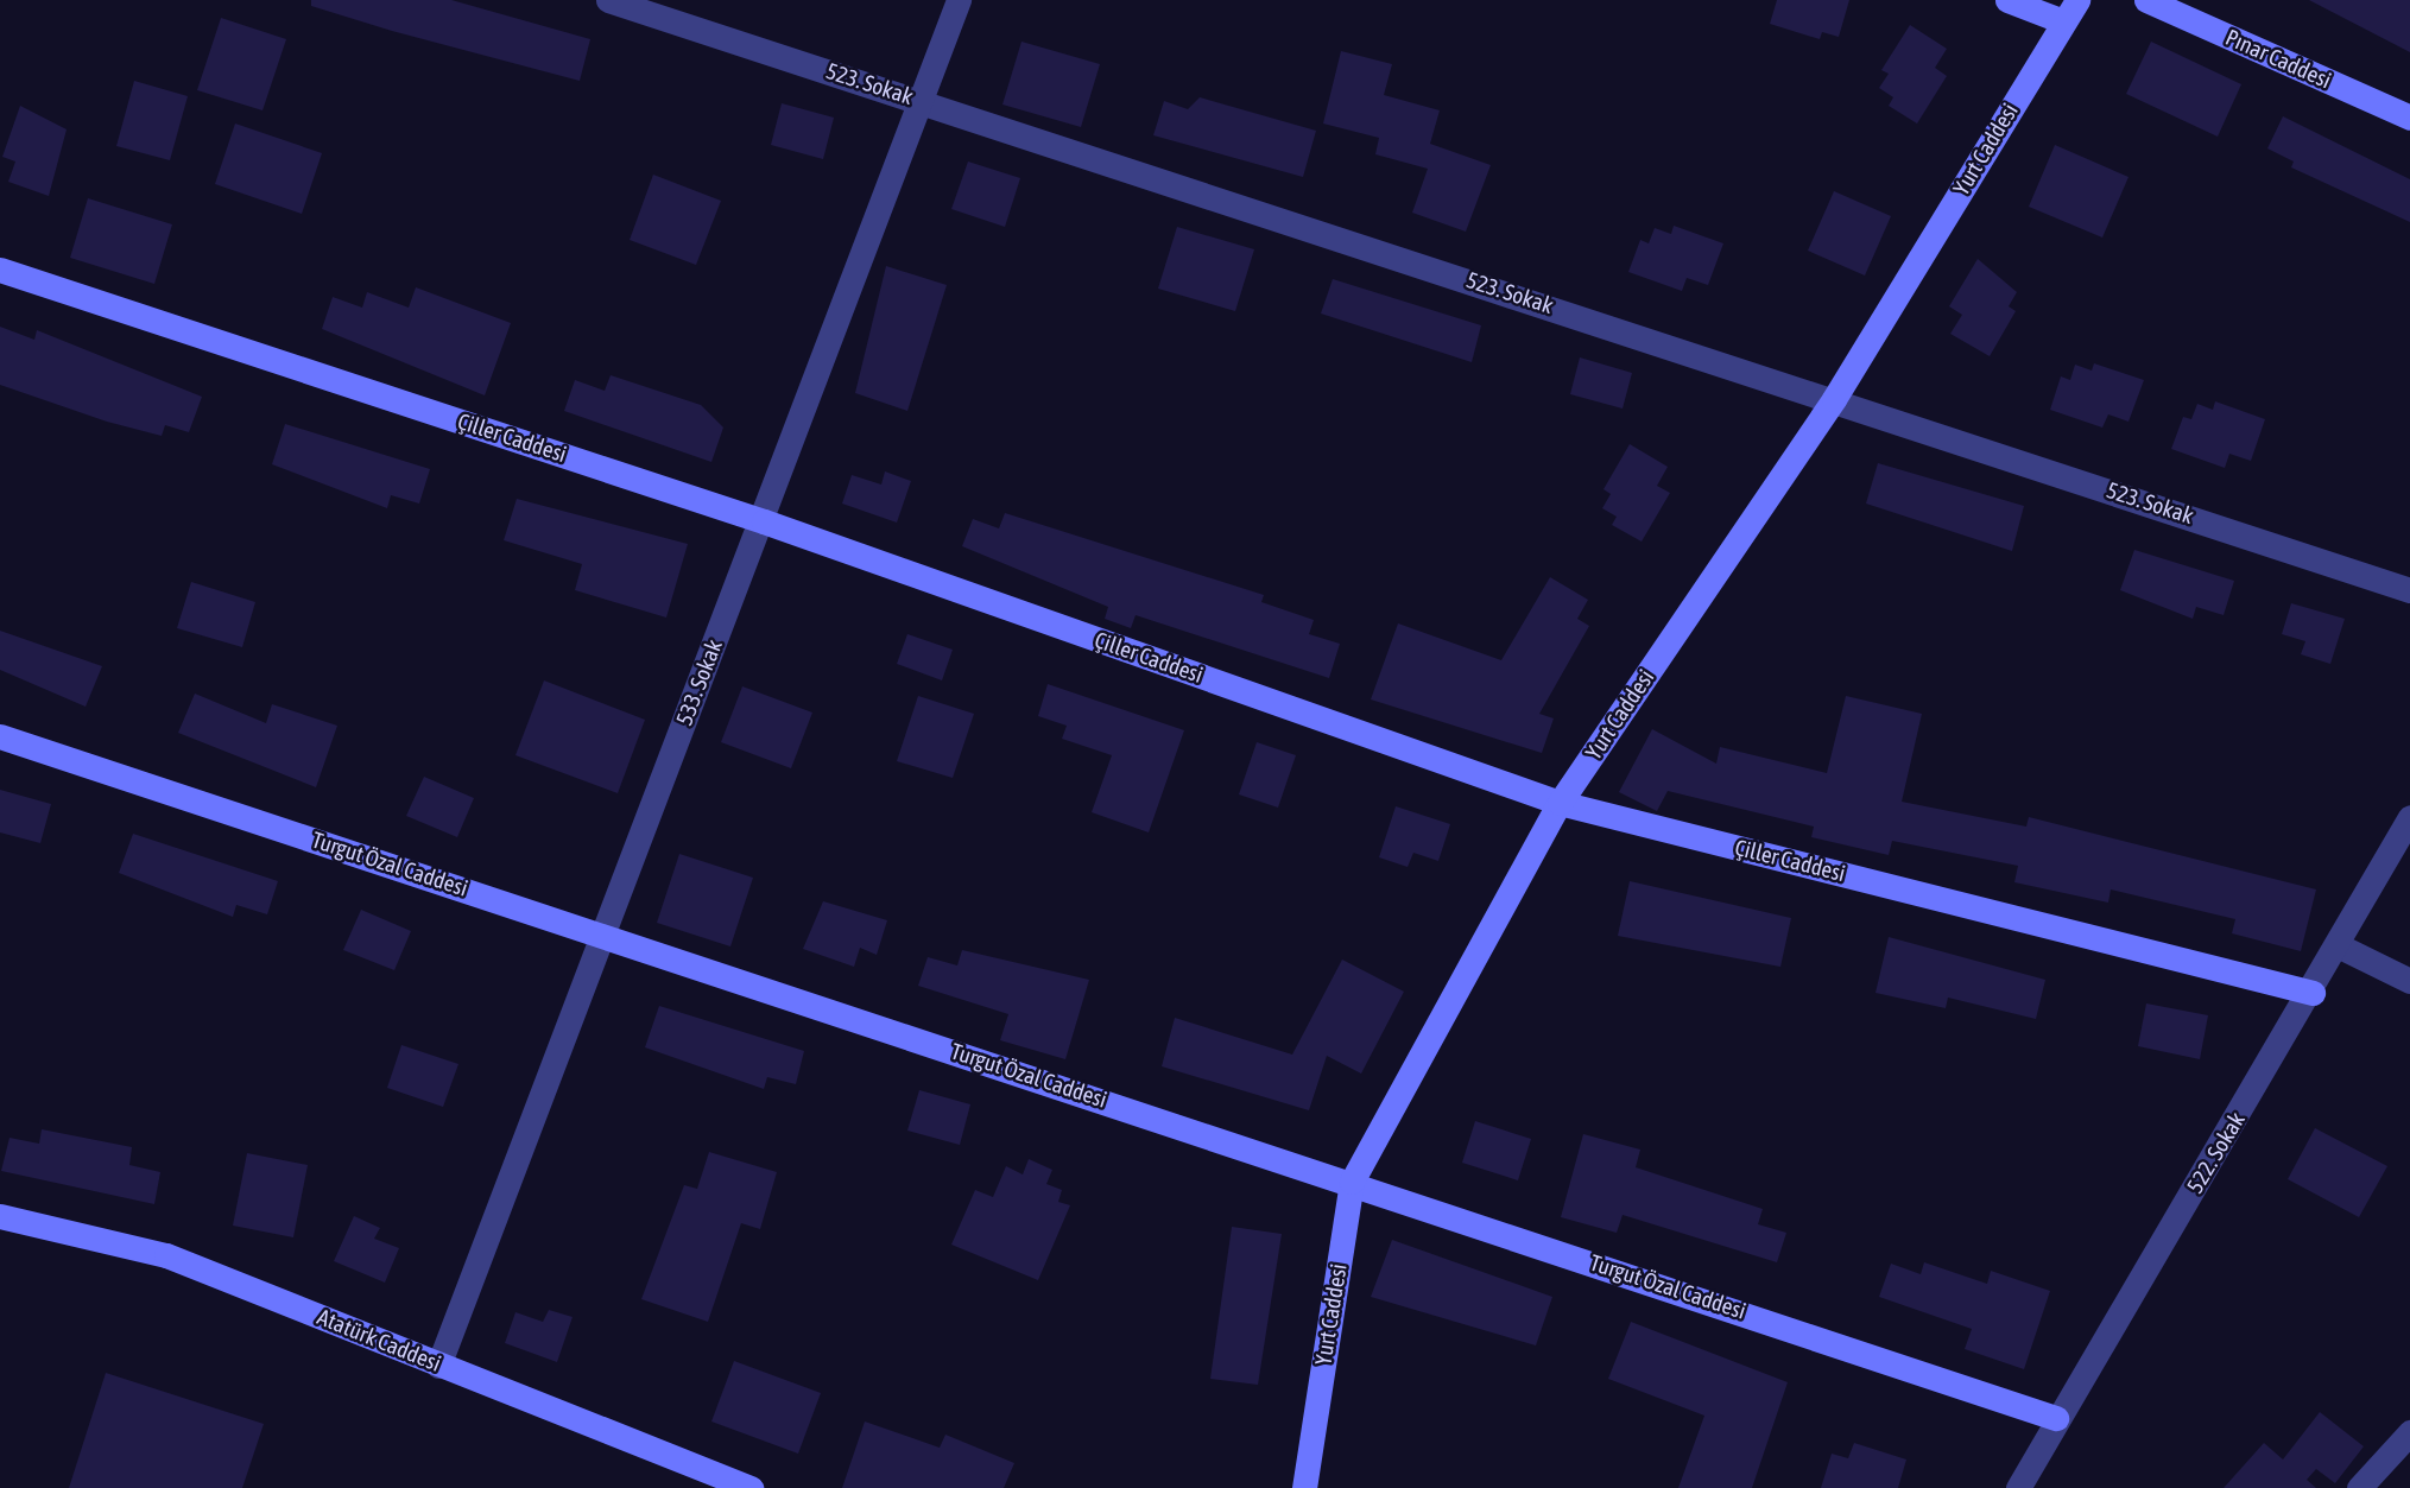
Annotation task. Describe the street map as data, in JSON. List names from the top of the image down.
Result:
{
  "streets": {
    "street": [
      "Pınar Caddesi",
      "523. Sokak",
      "Yurt Caddesi",
      "Çiller Caddesi",
      "533. Sokak",
      "Turgut Özal Caddesi",
      "522. Sokak",
      "Atatürk Caddesi"
    ]
  },
  "crossings": [
    ["523. Sokak", "Yurt Caddesi"],
    ["523. Sokak", "533. Sokak"],
    ["Yurt Caddesi", "Çiller Caddesi"],
    ["Yurt Caddesi", "Turgut Özal Caddesi"],
    ["Çiller Caddesi", "533. Sokak"],
    ["Çiller Caddesi", "522. Sokak"],
    ["533. Sokak", "Turgut Özal Caddesi"],
    ["533. Sokak", "Atatürk Caddesi"],
    ["Turgut Özal Caddesi", "522. Sokak"]
  ]
}
